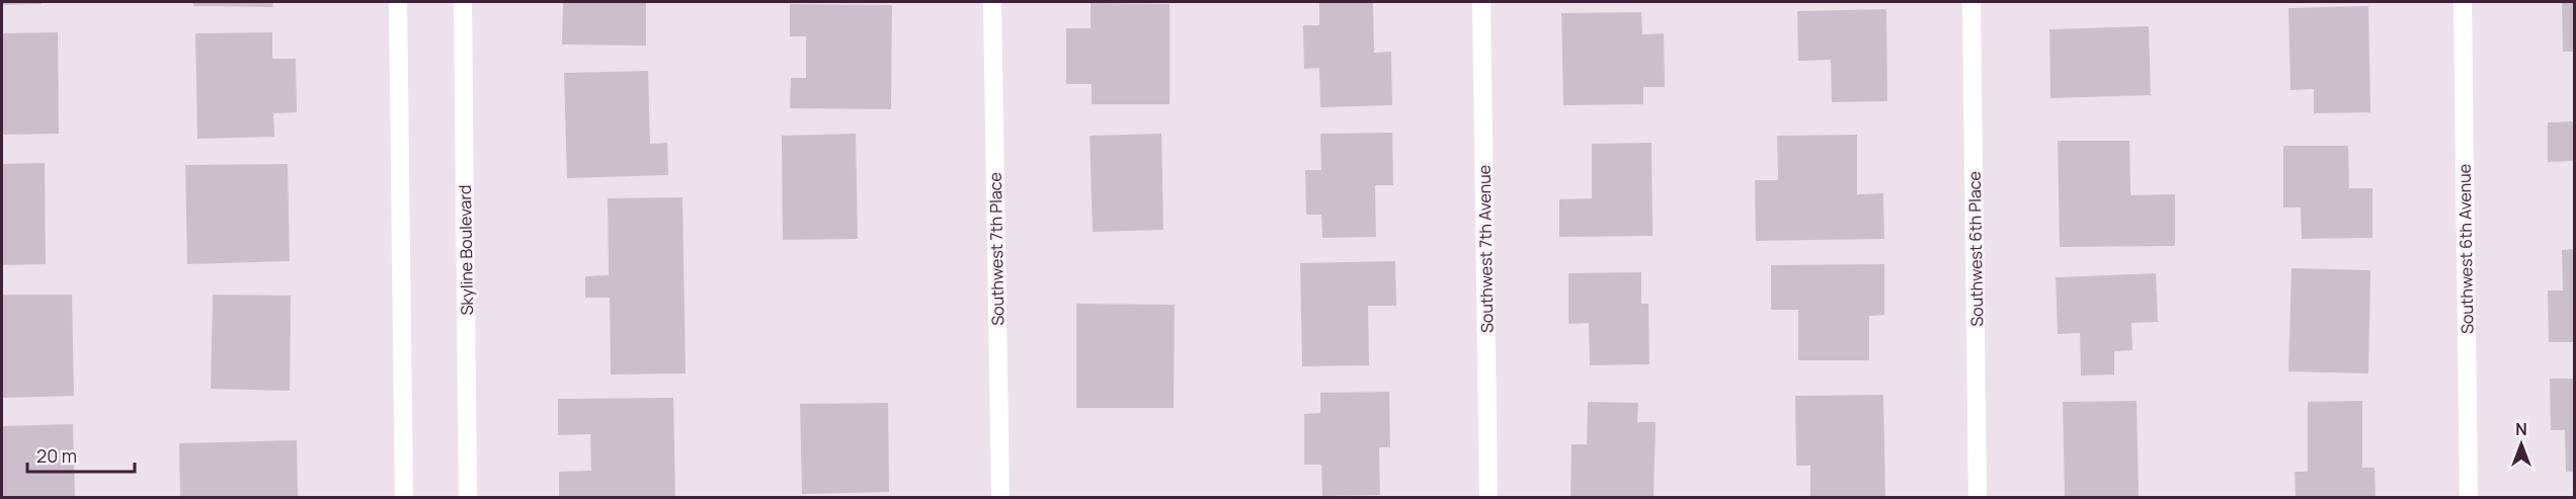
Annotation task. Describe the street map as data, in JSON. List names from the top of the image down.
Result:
{
  "streets": {
    "street": [
      "Southwest 7th Place",
      "Southwest 7th Avenue",
      "Southwest 6th Place",
      "Southwest 6th Avenue",
      "Skyline Boulevard"
    ]
  },
  "scale_bar": "20 m",
  "north": "top"
}
